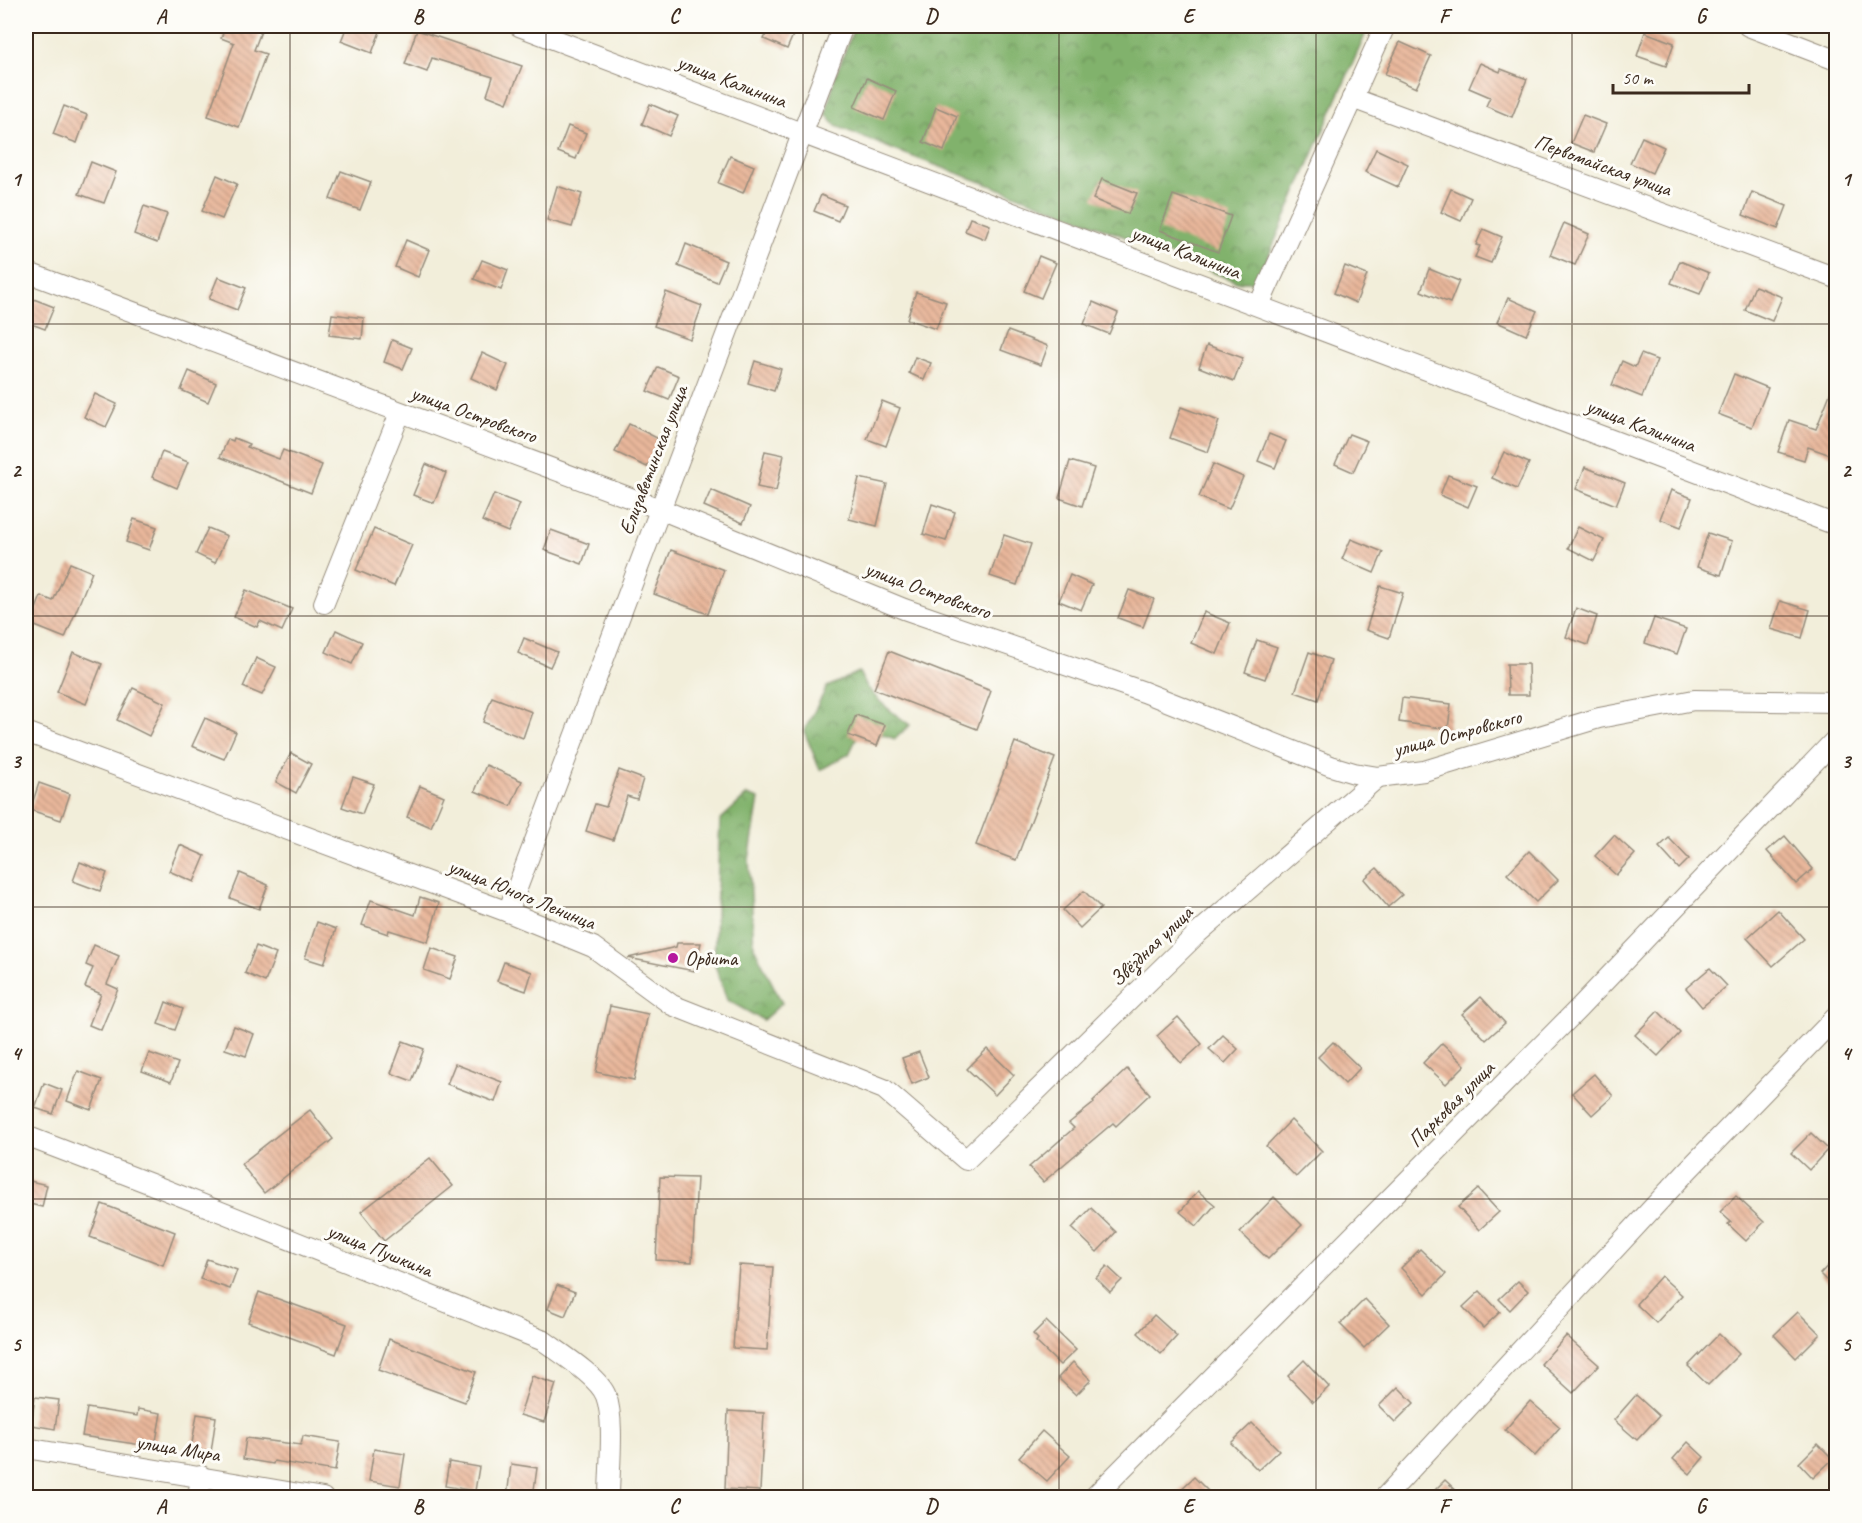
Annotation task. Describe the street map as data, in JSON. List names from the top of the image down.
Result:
{
  "streets": {
    "street": [
      "улица Калинина",
      "Первомайская улица",
      "улица Островского",
      "Елизаветинская улица",
      "улица Юного Ленинца",
      "Звёздная улица",
      "Парковая улица",
      "улица Пушкина",
      "улица Мира"
    ]
  },
  "crossings": [
    ["улица Калинина", "Елизаветинская улица"],
    ["улица Островского", "Елизаветинская улица"],
    ["улица Островского", "Звёздная улица"],
    ["Елизаветинская улица", "улица Юного Ленинца"],
    ["улица Юного Ленинца", "Звёздная улица"]
  ],
  "places": ["Орбита"],
  "scale_bar": "50 m",
  "grid": {
    "columns": [
      "A",
      "B",
      "C",
      "D",
      "E",
      "F",
      "G"
    ],
    "rows": [
      "1",
      "2",
      "3",
      "4",
      "5"
    ]
  }
}
